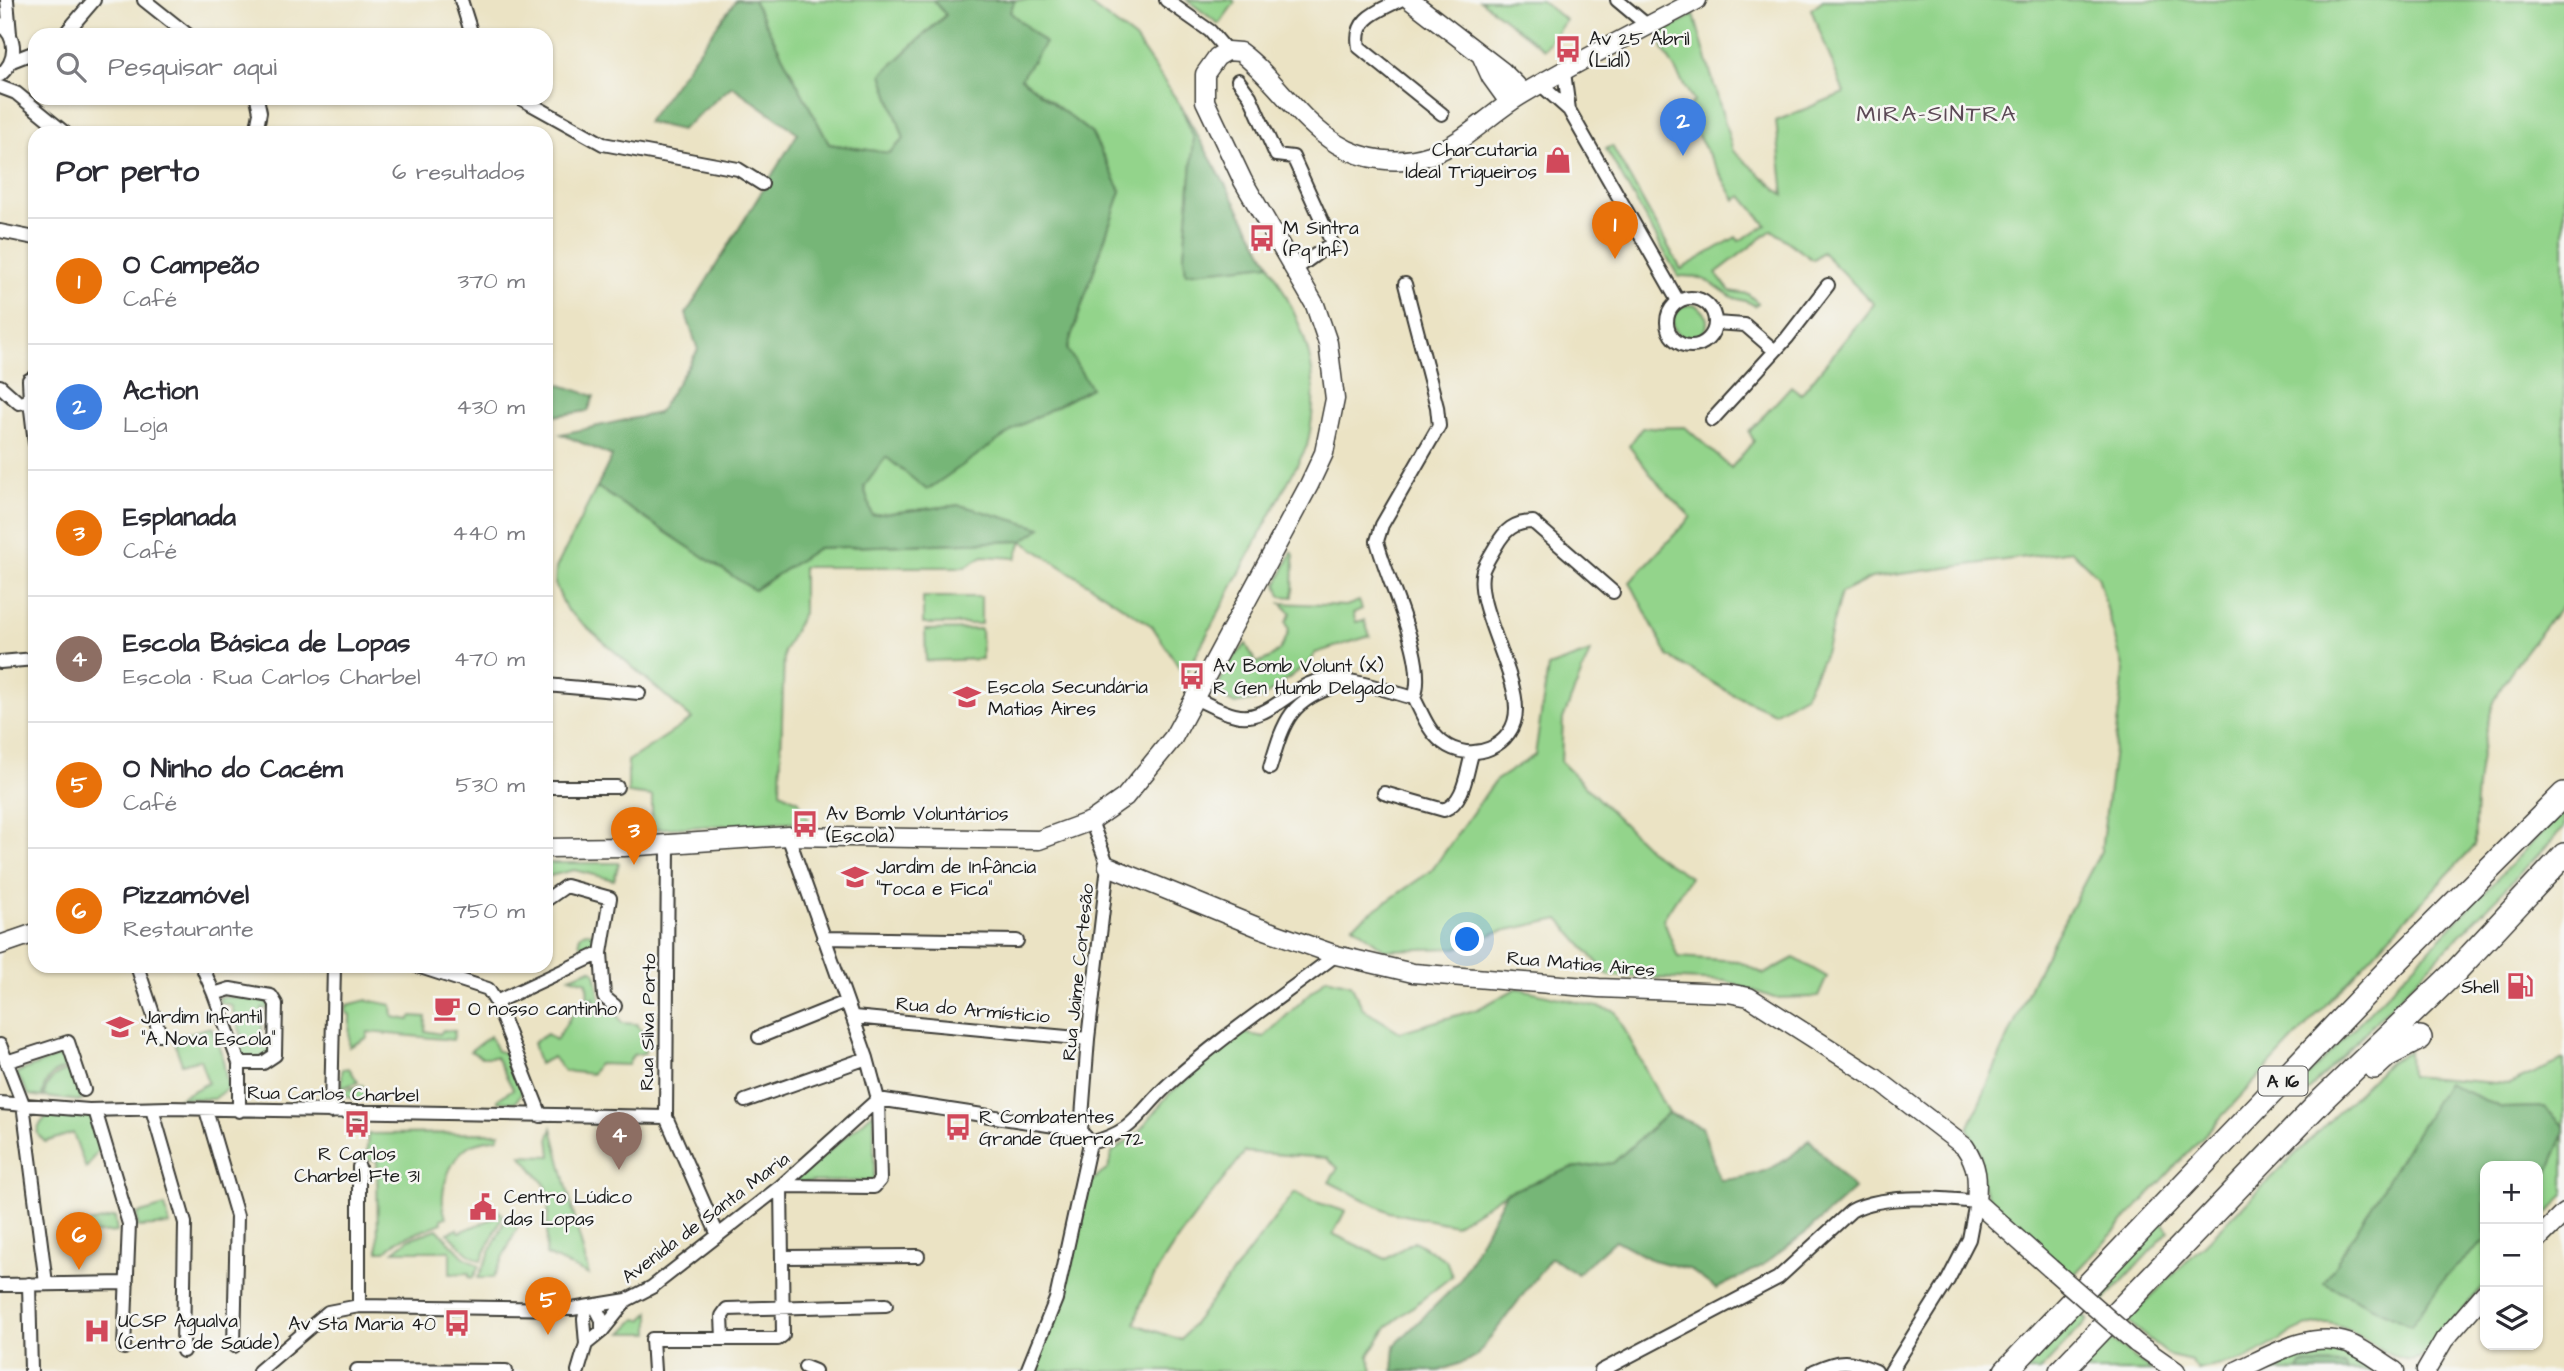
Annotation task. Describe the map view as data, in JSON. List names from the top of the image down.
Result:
{
  "streets": {
    "highway": ["A 16"],
    "street": [
      "Rua Matias Aires",
      "Rua Jaime Cortesão",
      "Rua do Armísticio",
      "Rua Silva Porto",
      "Rua Carlos Charbel",
      "Avenida de Santa Maria"
    ]
  },
  "crossings": [
    ["Rua Matias Aires", "Rua Jaime Cortesão"],
    ["Rua Jaime Cortesão", "Rua do Armísticio"],
    ["Rua Silva Porto", "Rua Carlos Charbel"],
    ["Rua Silva Porto", "Avenida de Santa Maria"]
  ],
  "districts": ["MIRA-SINTRA"],
  "places": {
    "bus stop": [
      "Av 25 Abril (Lidl)",
      "M Sintra (Pq Inf)",
      "Av Bomb Volunt (X) R Gen Humb Delgado",
      "Av Bomb Voluntários (Escola)",
      "R Carlos Charbel Fte 31",
      "R Combatentes Grande Guerra 72",
      "Av Sta Maria 40"
    ],
    "shop": ["Charcutaria Ideal Trigueiros"],
    "school or university": ["Escola Secundária Matias Aires", "Jardim de Infância \"Toca e Fica\"", "Jardim Infantil \"A Nova Escola\""],
    "fuel station": ["Shell"],
    "cafe": ["O nosso cantinho"],
    "public building": ["Centro Lúdico das Lopas"],
    "hospital": ["UCSP Agualva (Centro de Saúde)"]
  },
  "page": {
    "search": "Pesquisar aqui",
    "pins": [
      "2",
      "1",
      "3",
      "4",
      "6",
      "5"
    ],
    "heading": ["Por perto", "6 resultados"],
    "list": [
      {
        "mark": "1",
        "name": "O Campeão",
        "note": "Café",
        "value": "370 m"
      },
      {
        "mark": "2",
        "name": "Action",
        "note": "Loja",
        "value": "430 m"
      },
      {
        "mark": "3",
        "name": "Esplanada",
        "note": "Café",
        "value": "440 m"
      },
      {
        "mark": "4",
        "name": "Escola Básica de Lopas",
        "note": "Escola · Rua Carlos Charbel",
        "value": "470 m"
      },
      {
        "mark": "5",
        "name": "O Ninho do Cacém",
        "note": "Café",
        "value": "530 m"
      },
      {
        "mark": "6",
        "name": "Pizzamóvel",
        "note": "Restaurante",
        "value": "750 m"
      }
    ],
    "map_buttons": ["+", "−"]
  }
}
